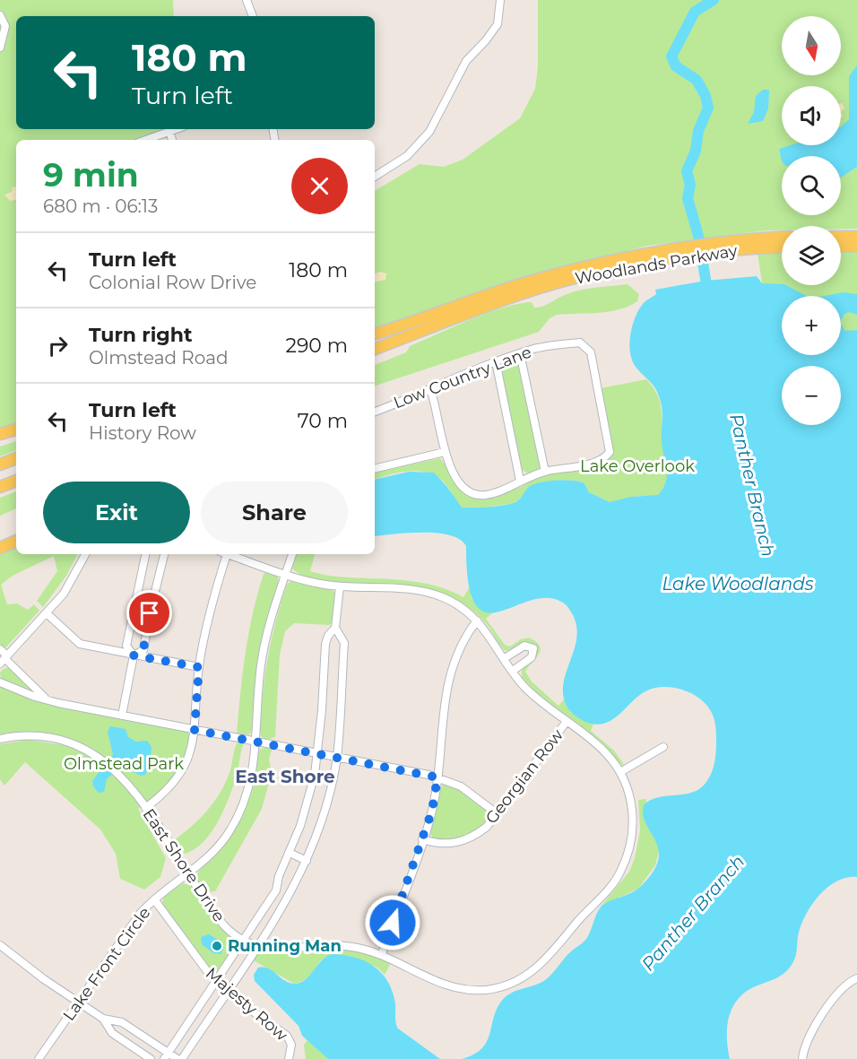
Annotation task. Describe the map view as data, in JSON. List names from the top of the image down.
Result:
{
  "streets": {
    "main road": ["Woodlands Parkway"],
    "street": [
      "Low Country Lane",
      "Georgian Row",
      "East Shore Drive",
      "Lake Front Circle",
      "Majesty Row"
    ]
  },
  "crossings": [
    ["Georgian Row", "East Shore Drive"],
    ["East Shore Drive", "Lake Front Circle"],
    ["Lake Front Circle", "Majesty Row"]
  ],
  "districts": ["East Shore"],
  "water": ["Panther Branch", "Lake Woodlands"],
  "parks": ["Lake Overlook", "Olmstead Park"],
  "places": ["Running Man"],
  "north": "bottom",
  "page": {
    "map_buttons": ["+", "−"],
    "turn": ["180 m", "Turn left"],
    "heading": ["9 min", "680 m · 06:13"],
    "list": [
      {
        "name": "Turn left",
        "note": "Colonial Row Drive",
        "value": "180 m"
      },
      {
        "name": "Turn right",
        "note": "Olmstead Road",
        "value": "290 m"
      },
      {
        "name": "Turn left",
        "note": "History Row",
        "value": "70 m"
      }
    ],
    "buttons": ["Exit", "Share"]
  }
}
